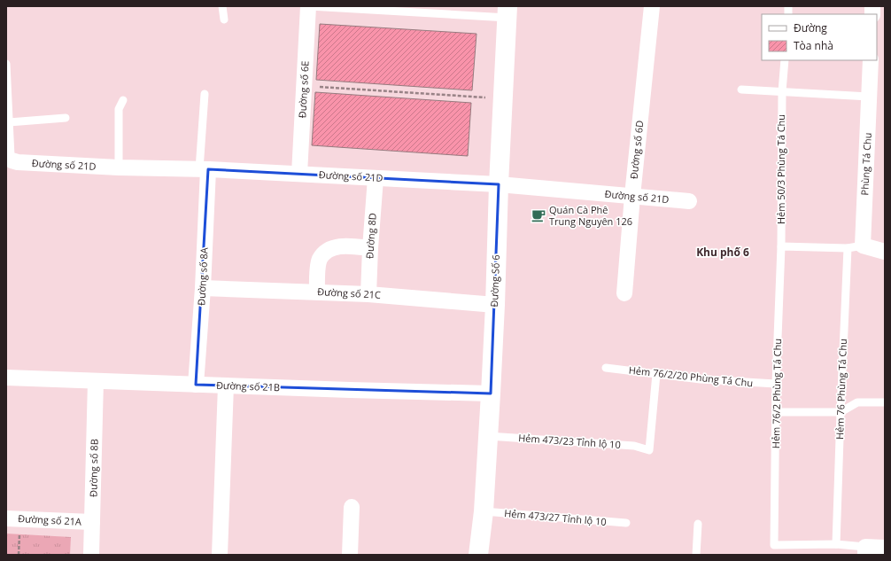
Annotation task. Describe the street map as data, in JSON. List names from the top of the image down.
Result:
{
  "streets": {
    "street": [
      "Đường số 6E",
      "Đường số 6D",
      "Phùng Tá Chu",
      "Đường số 21D",
      "Đường 8D",
      "Đường số 8A",
      "Đường Số 6",
      "Đường số 21C",
      "Đường số 21B",
      "Đường số 8B",
      "Đường số 21A"
    ],
    "lane": [
      "Hẻm 50/3 Phùng Tá Chu",
      "Hẻm 76/2/20 Phùng Tá Chu",
      "Hẻm 76 Phùng Tá Chu",
      "Hẻm 76/2 Phùng Tá Chu",
      "Hẻm 473/23 Tỉnh lộ 10",
      "Hẻm 473/27 Tỉnh lộ 10"
    ]
  },
  "crossings": [
    ["Đường số 6E", "Đường số 21D"],
    ["Đường số 6D", "Đường số 21D"],
    ["Phùng Tá Chu", "Hẻm 76 Phùng Tá Chu"],
    ["Đường số 21D", "Đường 8D"],
    ["Đường số 21D", "Đường số 8A"],
    ["Đường số 21D", "Đường Số 6"],
    ["Hẻm 50/3 Phùng Tá Chu", "Hẻm 76/2 Phùng Tá Chu"],
    ["Đường 8D", "Đường số 21C"],
    ["Đường số 8A", "Đường số 21C"],
    ["Đường số 8A", "Đường số 21B"],
    ["Đường Số 6", "Đường số 21C"],
    ["Đường Số 6", "Đường số 21B"],
    ["Đường Số 6", "Hẻm 473/23 Tỉnh lộ 10"],
    ["Đường Số 6", "Hẻm 473/27 Tỉnh lộ 10"],
    ["Hẻm 76/2/20 Phùng Tá Chu", "Hẻm 76/2 Phùng Tá Chu"],
    ["Hẻm 76/2/20 Phùng Tá Chu", "Hẻm 473/23 Tỉnh lộ 10"],
    ["Đường số 21B", "Đường số 8B"],
    ["Hẻm 76 Phùng Tá Chu", "Hẻm 76/2 Phùng Tá Chu"],
    ["Đường số 8B", "Đường số 21A"]
  ],
  "districts": ["Khu phố 6"],
  "places": {
    "cafe": ["Quán Cà Phê Trung Nguyên 126"]
  },
  "legend": ["Đường", "Tòa nhà"]
}
